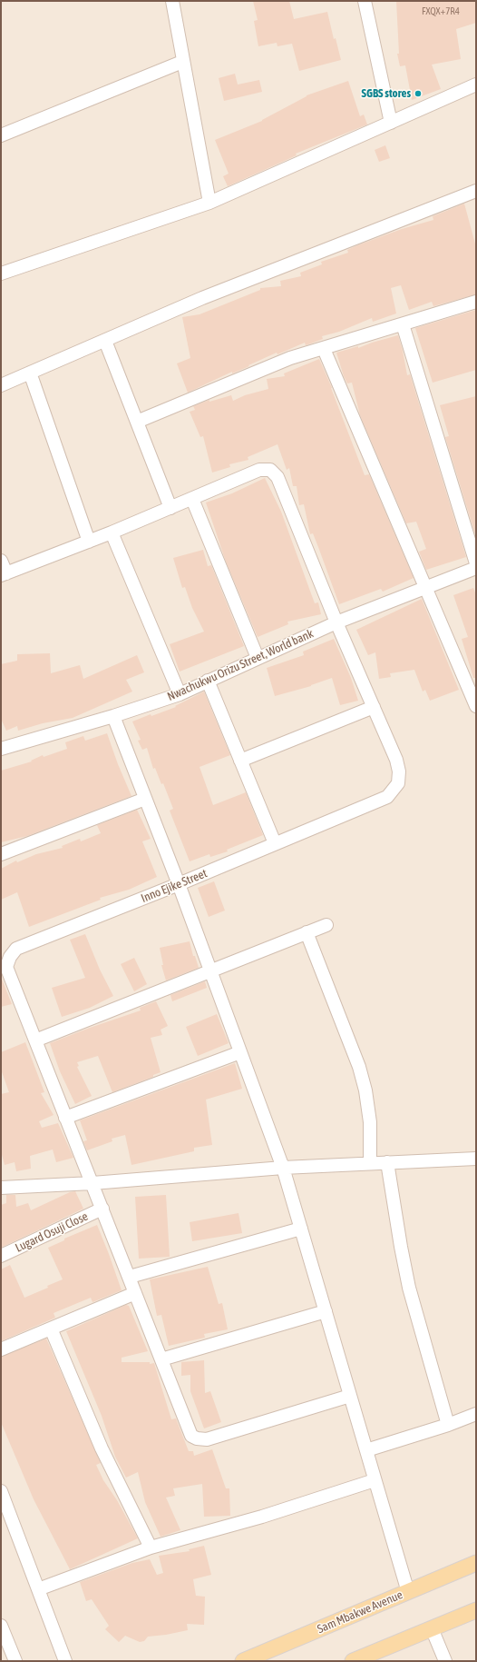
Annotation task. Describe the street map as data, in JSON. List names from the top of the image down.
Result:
{
  "streets": {
    "main road": ["Sam Mbakwe Avenue"],
    "street": ["Nwachukwu Orizu Street, World bank", "Inno Ejike Street", "Lugard Osuji Close"]
  },
  "crossings": [
    ["Nwachukwu Orizu Street, World bank", "Inno Ejike Street"],
    ["Inno Ejike Street", "Lugard Osuji Close"]
  ],
  "places": ["SGBS stores"],
  "house_numbers": ["FXQX+7R4"]
}
